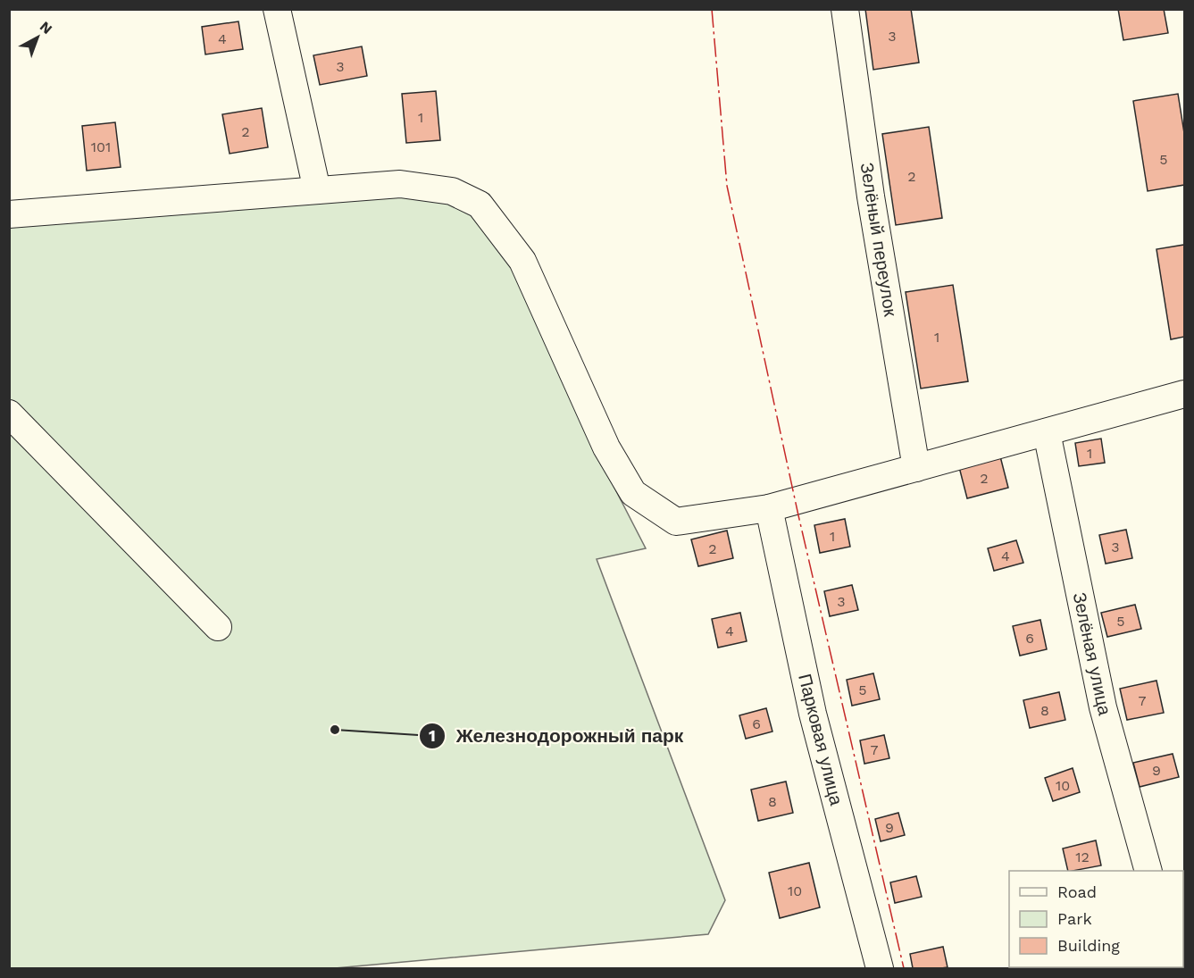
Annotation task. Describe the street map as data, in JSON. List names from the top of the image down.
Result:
{
  "streets": {
    "street": ["Зелёный переулок", "Зелёная улица", "Парковая улица"]
  },
  "places": ["Железнодорожный парк"],
  "house_numbers": [
    "3",
    "4",
    "3",
    "1",
    "2",
    "101",
    "5",
    "2",
    "1",
    "1",
    "2",
    "1",
    "3",
    "2",
    "4",
    "3",
    "5",
    "4",
    "6",
    "5",
    "7",
    "8",
    "6",
    "7",
    "9",
    "10",
    "8",
    "9",
    "12",
    "10"
  ],
  "legend": ["Road", "Park", "Building"],
  "north": "top right"
}
